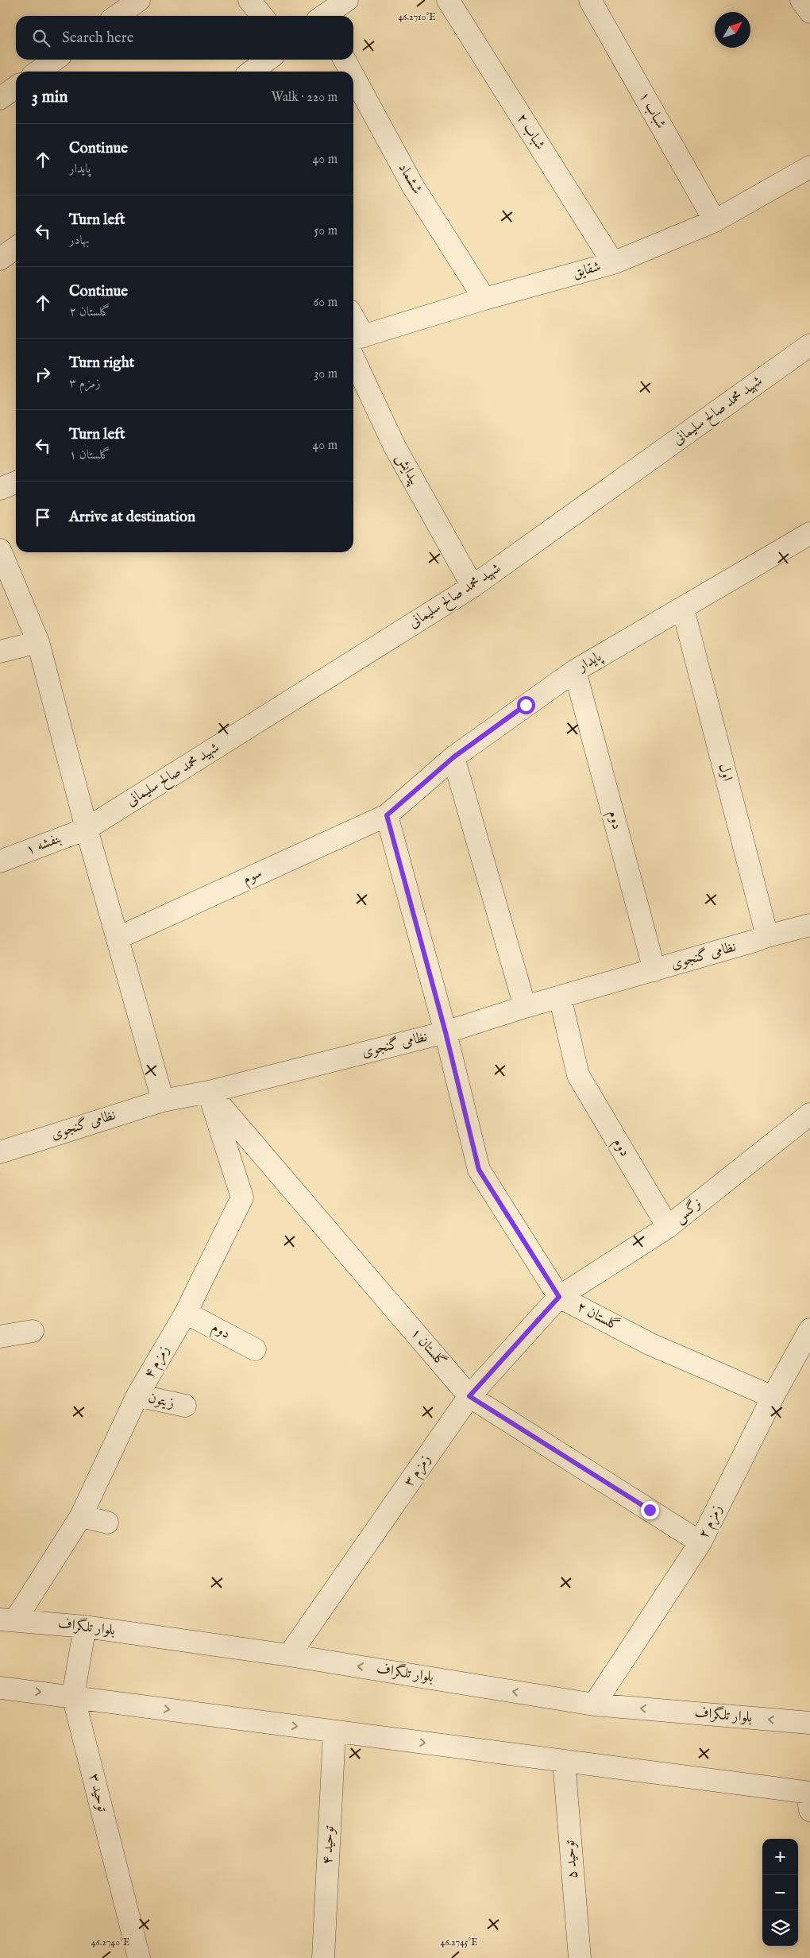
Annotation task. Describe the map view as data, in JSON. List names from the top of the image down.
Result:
{
  "streets": {
    "street": [
      "شباب ۱",
      "شباب ۲",
      "ششماد",
      "شقایق",
      "شهید محمد صالح سلیمانی",
      "پیدایش",
      "پایدار",
      "اول",
      "دوم",
      "بنفشه ۱",
      "سوم",
      "نظامی گنجوی",
      "نرگس",
      "گلستان ۲",
      "گلستان ۱",
      "زمزم ۴",
      "زیتون",
      "زمزم ۳",
      "زمزم ۲",
      "بلوار تلگراف",
      "توحید ۳",
      "توحید ۴",
      "توحید ۵"
    ]
  },
  "crossings": [
    ["شباب ۱", "شقایق"],
    ["شباب ۲", "شقایق"],
    ["ششماد", "شقایق"],
    ["شقایق", "پیدایش"],
    ["شهید محمد صالح سلیمانی", "پیدایش"],
    ["شهید محمد صالح سلیمانی", "بنفشه ۱"],
    ["پایدار", "اول"],
    ["پایدار", "دوم"],
    ["پایدار", "سوم"],
    ["اول", "نظامی گنجوی"],
    ["دوم", "نظامی گنجوی"],
    ["دوم", "نرگس"],
    ["دوم", "زمزم ۴"],
    ["نظامی گنجوی", "گلستان ۱"],
    ["نظامی گنجوی", "زمزم ۴"],
    ["نرگس", "گلستان ۲"],
    ["نرگس", "زمزم ۳"],
    ["گلستان ۲", "زمزم ۳"],
    ["گلستان ۲", "زمزم ۲"],
    ["گلستان ۱", "زمزم ۴"],
    ["گلستان ۱", "زمزم ۳"],
    ["گلستان ۱", "زمزم ۲"],
    ["زمزم ۴", "زیتون"],
    ["زمزم ۴", "بلوار تلگراف"],
    ["زمزم ۳", "بلوار تلگراف"],
    ["زمزم ۲", "بلوار تلگراف"],
    ["بلوار تلگراف", "توحید ۳"]
  ],
  "north": "top right",
  "page": {
    "search": "Search here",
    "heading": ["3 min", "Walk · 220 m"],
    "list": [
      ["Continue", "پایدار", "40 m"],
      ["Turn left", "بهادر", "50 m"],
      ["Continue", "گلستان ۲", "60 m"],
      ["Turn right", "زمزم ۳", "30 m"],
      ["Turn left", "گلستان ۱", "40 m"],
      "Arrive at destination"
    ],
    "map_buttons": ["+", "−"]
  },
  "coordinates": ["46.2710°E", "46.2740°E", "46.2745°E"]
}
